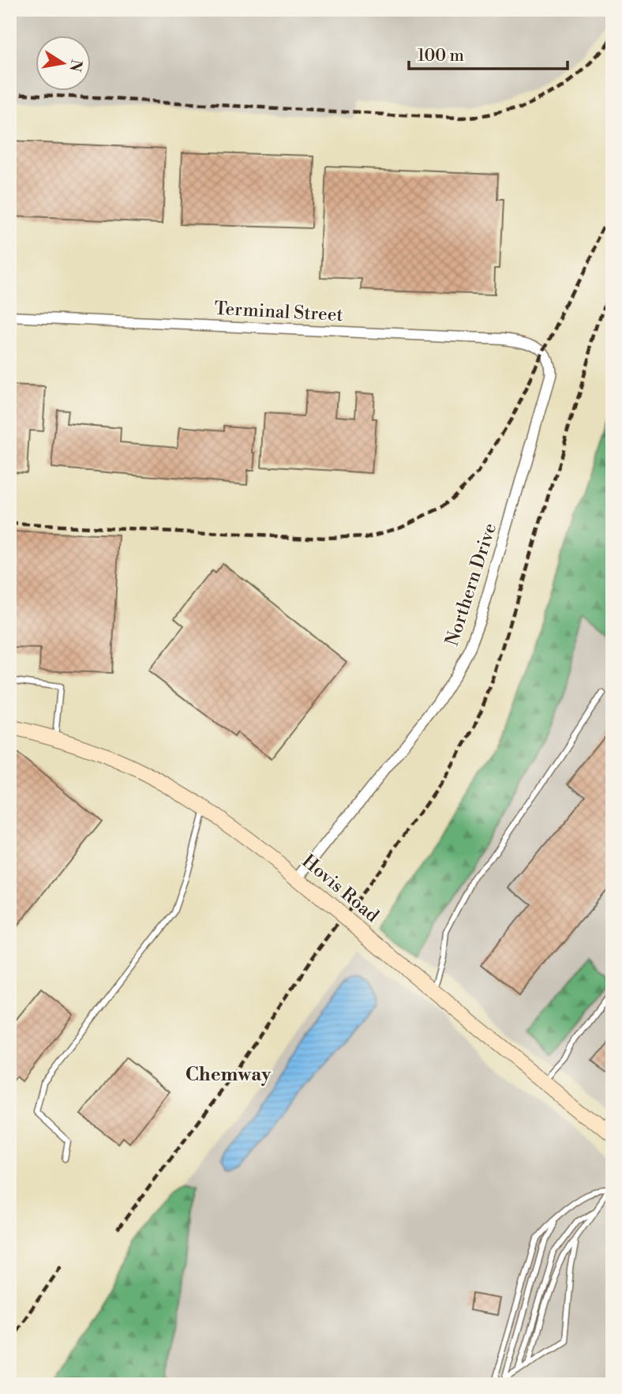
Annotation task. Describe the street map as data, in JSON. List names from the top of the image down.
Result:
{
  "streets": {
    "street": ["Terminal Street", "Northern Drive", "Hovis Road"]
  },
  "crossings": [
    ["Terminal Street", "Northern Drive"],
    ["Northern Drive", "Hovis Road"]
  ],
  "districts": ["Chemway"],
  "scale_bar": "100 m",
  "north": "right"
}
